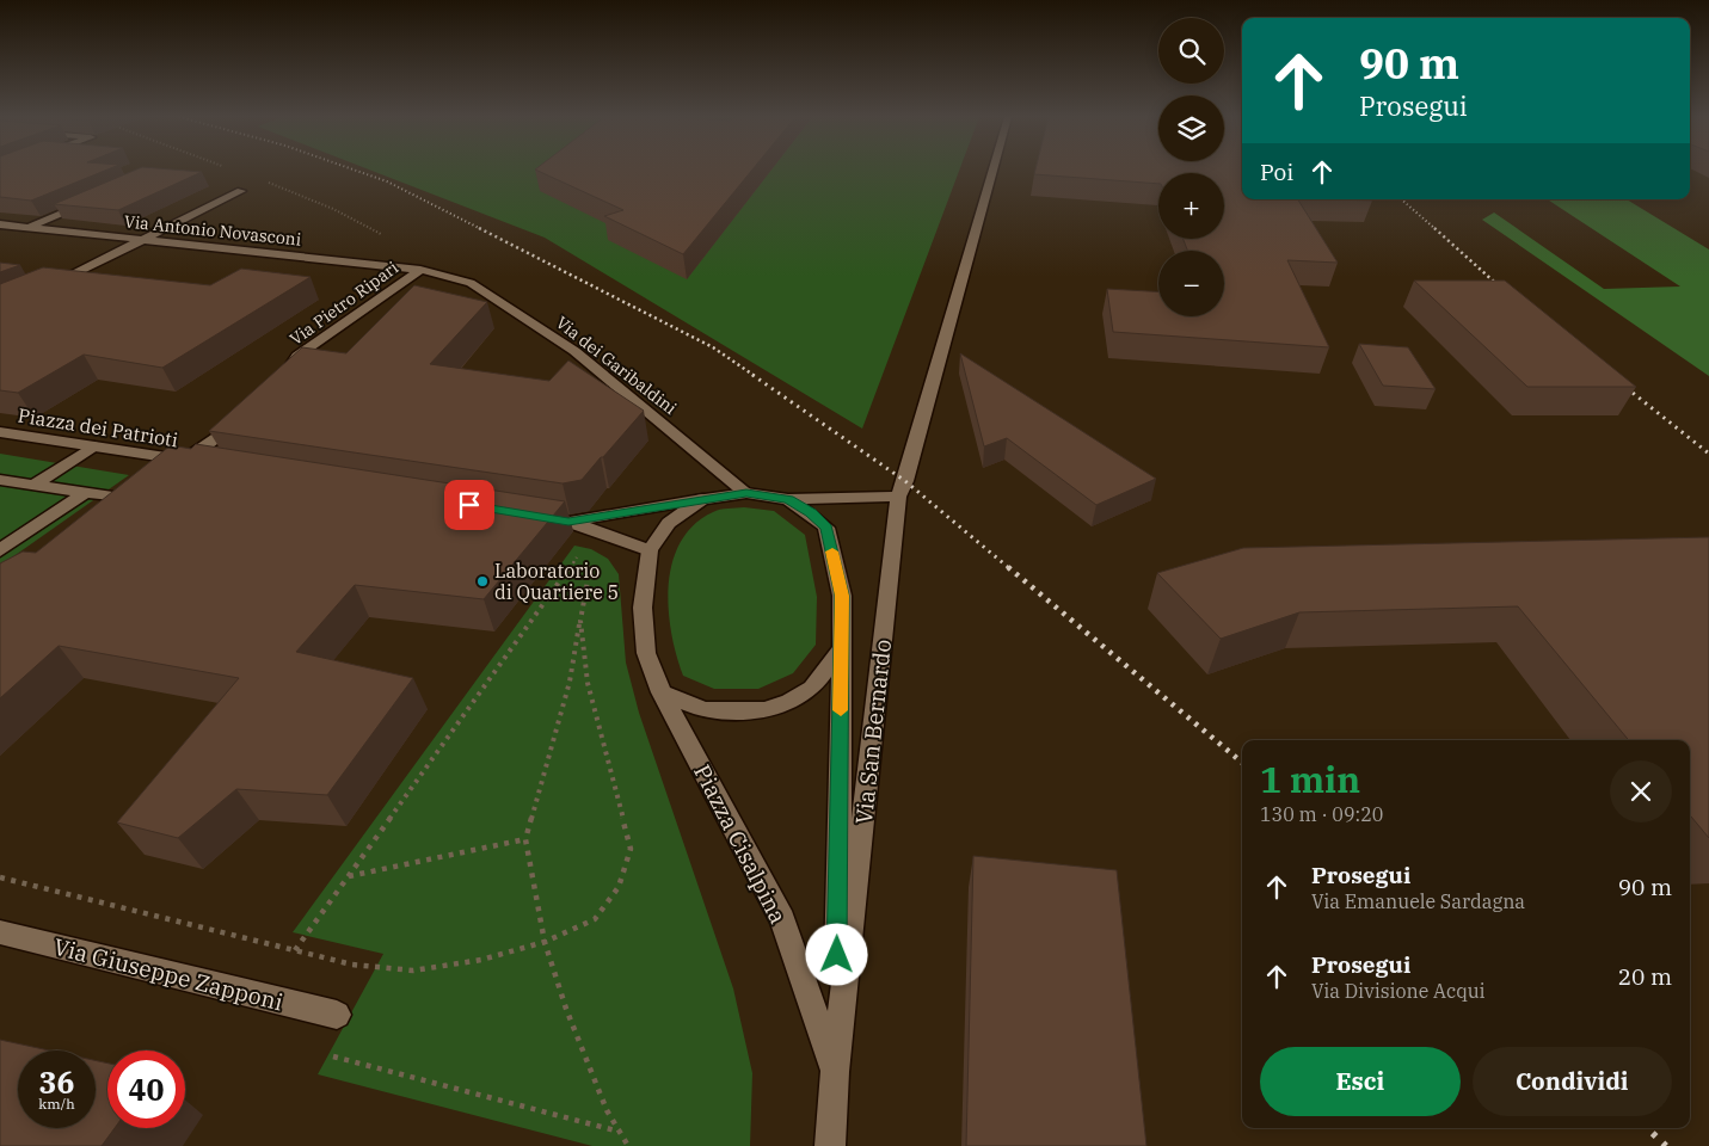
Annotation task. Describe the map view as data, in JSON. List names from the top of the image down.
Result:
{
  "streets": {
    "street": [
      "Via Antonio Novasconi",
      "Via Pietro Ripari",
      "Via dei Garibaldini",
      "Piazza dei Patrioti",
      "Via San Bernardo",
      "Piazza Cisalpina",
      "Via Giuseppe Zapponi"
    ]
  },
  "crossings": [
    ["Via Antonio Novasconi", "Via Pietro Ripari"],
    ["Via Antonio Novasconi", "Via dei Garibaldini"],
    ["Via Pietro Ripari", "Via dei Garibaldini"],
    ["Via dei Garibaldini", "Piazza Cisalpina"],
    ["Via San Bernardo", "Piazza Cisalpina"]
  ],
  "places": ["Laboratorio di Quartiere 5"],
  "page": {
    "map_buttons": ["+", "−"],
    "turn": ["90 m", "Prosegui"],
    "then": "Poi",
    "heading": ["1 min", "130 m · 09:20"],
    "list": [
      {
        "name": "Prosegui",
        "note": "Via Emanuele Sardagna",
        "value": "90 m"
      },
      {
        "name": "Prosegui",
        "note": "Via Divisione Acqui",
        "value": "20 m"
      }
    ],
    "buttons": ["Esci", "Condividi"],
    "speed": "36 km/h",
    "limit": "40"
  }
}
